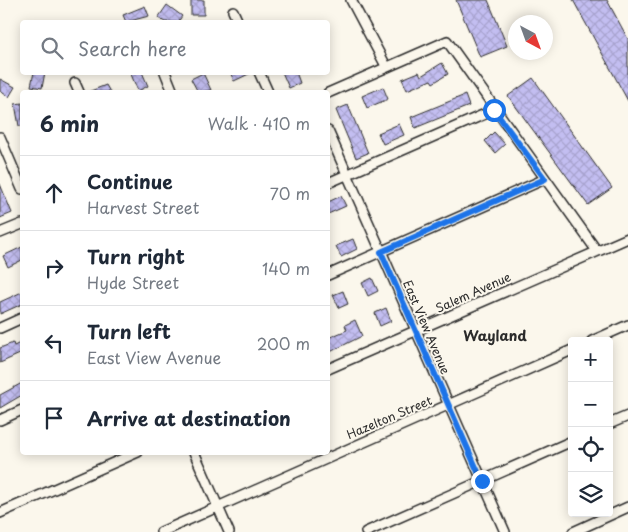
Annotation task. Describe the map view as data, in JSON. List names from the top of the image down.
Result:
{
  "streets": {
    "street": ["Salem Avenue", "East View Avenue", "Hazelton Street"]
  },
  "crossings": [
    ["Salem Avenue", "East View Avenue"],
    ["East View Avenue", "Hazelton Street"]
  ],
  "districts": ["Wayland"],
  "north": "bottom right",
  "page": {
    "search": "Search here",
    "heading": ["6 min", "Walk · 410 m"],
    "list": [
      ["Continue", "Harvest Street", "70 m"],
      ["Turn right", "Hyde Street", "140 m"],
      ["Turn left", "East View Avenue", "200 m"],
      "Arrive at destination"
    ],
    "map_buttons": ["+", "−"]
  }
}
